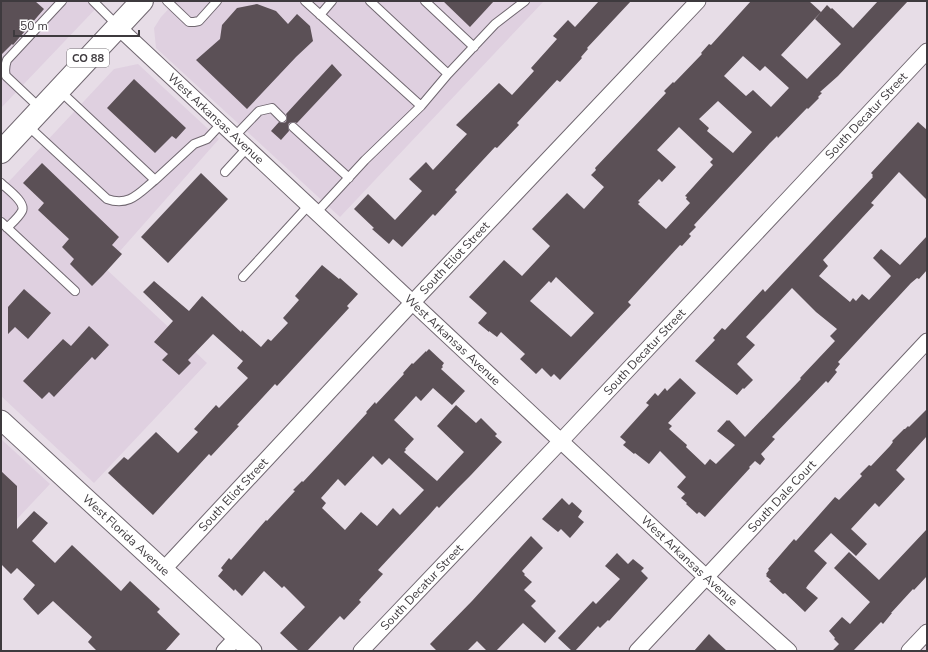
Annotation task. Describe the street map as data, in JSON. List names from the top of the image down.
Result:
{
  "streets": {
    "main road": ["CO 88"],
    "street": [
      "South Decatur Street",
      "West Arkansas Avenue",
      "South Eliot Street",
      "South Dale Court",
      "West Florida Avenue"
    ]
  },
  "crossings": [
    ["CO 88", "West Arkansas Avenue"],
    ["South Decatur Street", "West Arkansas Avenue"],
    ["West Arkansas Avenue", "South Eliot Street"],
    ["West Arkansas Avenue", "South Dale Court"],
    ["South Eliot Street", "West Florida Avenue"]
  ],
  "scale_bar": "50 m"
}
